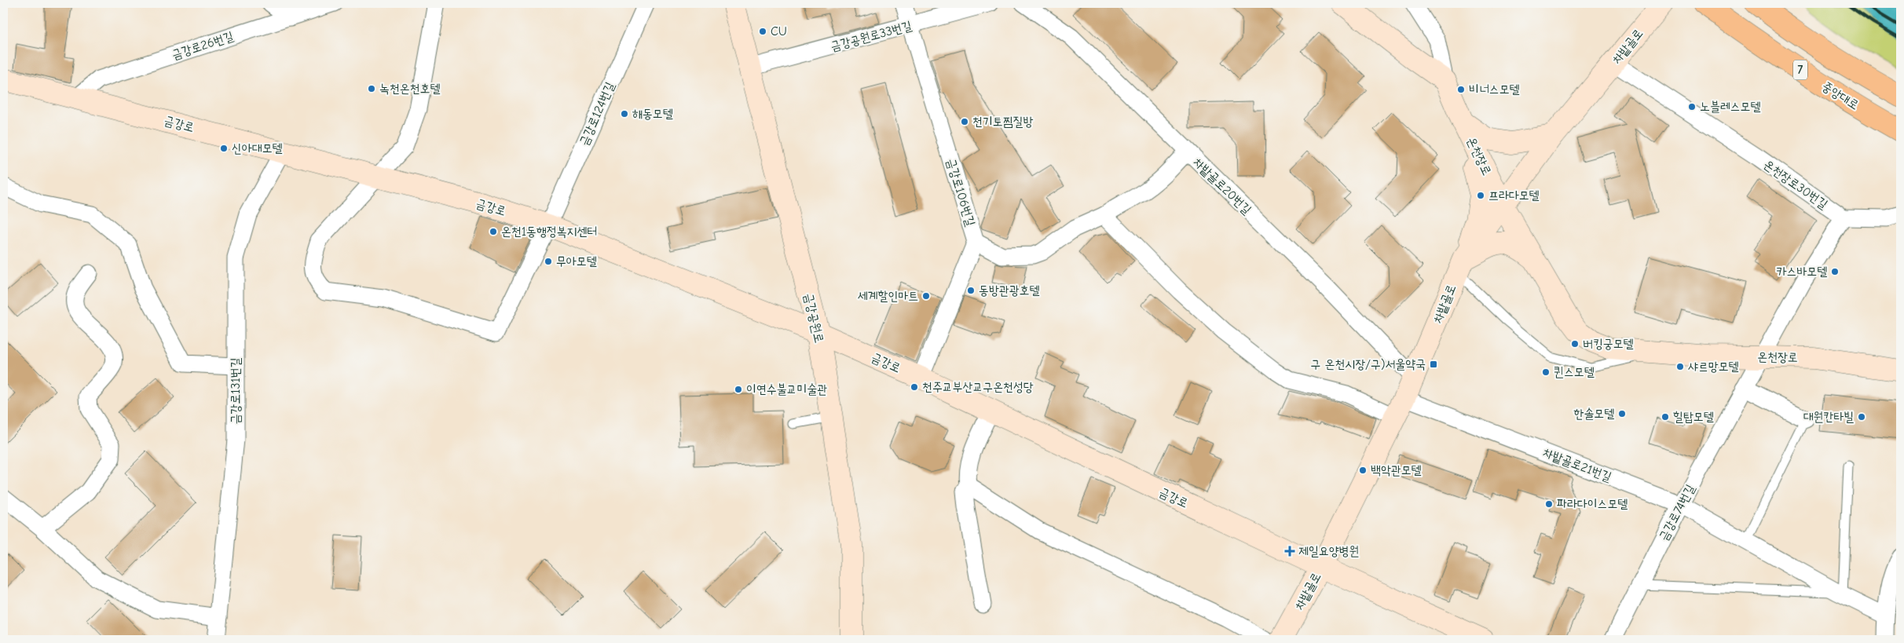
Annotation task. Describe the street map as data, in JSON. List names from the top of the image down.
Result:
{
  "streets": {
    "main road": ["7", "중앙대로"],
    "street": [
      "금강공원로33번길",
      "금강로26번길",
      "차밭골로",
      "금강로124번길",
      "금강로",
      "온천장로",
      "온천장로30번길",
      "차밭골로20번길",
      "금강로106번길",
      "금강공원로",
      "금강로131번길",
      "차밭골로21번길",
      "금강로74번길"
    ]
  },
  "crossings": [
    ["금강공원로33번길", "금강로106번길"],
    ["금강공원로33번길", "금강공원로"],
    ["금강로26번길", "금강로"],
    ["차밭골로", "금강로"],
    ["차밭골로", "온천장로"],
    ["차밭골로", "온천장로30번길"],
    ["차밭골로", "차밭골로20번길"],
    ["차밭골로", "차밭골로21번길"],
    ["금강로124번길", "금강로"],
    ["금강로", "금강로106번길"],
    ["금강로", "금강공원로"],
    ["금강로", "금강로131번길"],
    ["온천장로", "금강로74번길"],
    ["차밭골로21번길", "금강로74번길"]
  ],
  "places": {
    "other": [
      "CU",
      "녹천온천호텔",
      "비너스모텔",
      "노블레스모텔",
      "해동모텔",
      "천기토찜질방",
      "신아대모텔",
      "프라다모텔",
      "온천1동행정복지센터",
      "무아모텔",
      "카스바모텔",
      "동방관광호텔",
      "세계할인마트",
      "버킹궁모텔",
      "샤르망모텔",
      "퀸스모텔",
      "천주교부산교구온천성당",
      "이연수불교미술관",
      "한솔모텔",
      "힐탑모텔",
      "대원칸타빌",
      "백악관모텔",
      "파라다이스모텔"
    ],
    "transit": ["구 온천시장/구)서울약국"],
    "health": ["제일요양병원"]
  }
}
